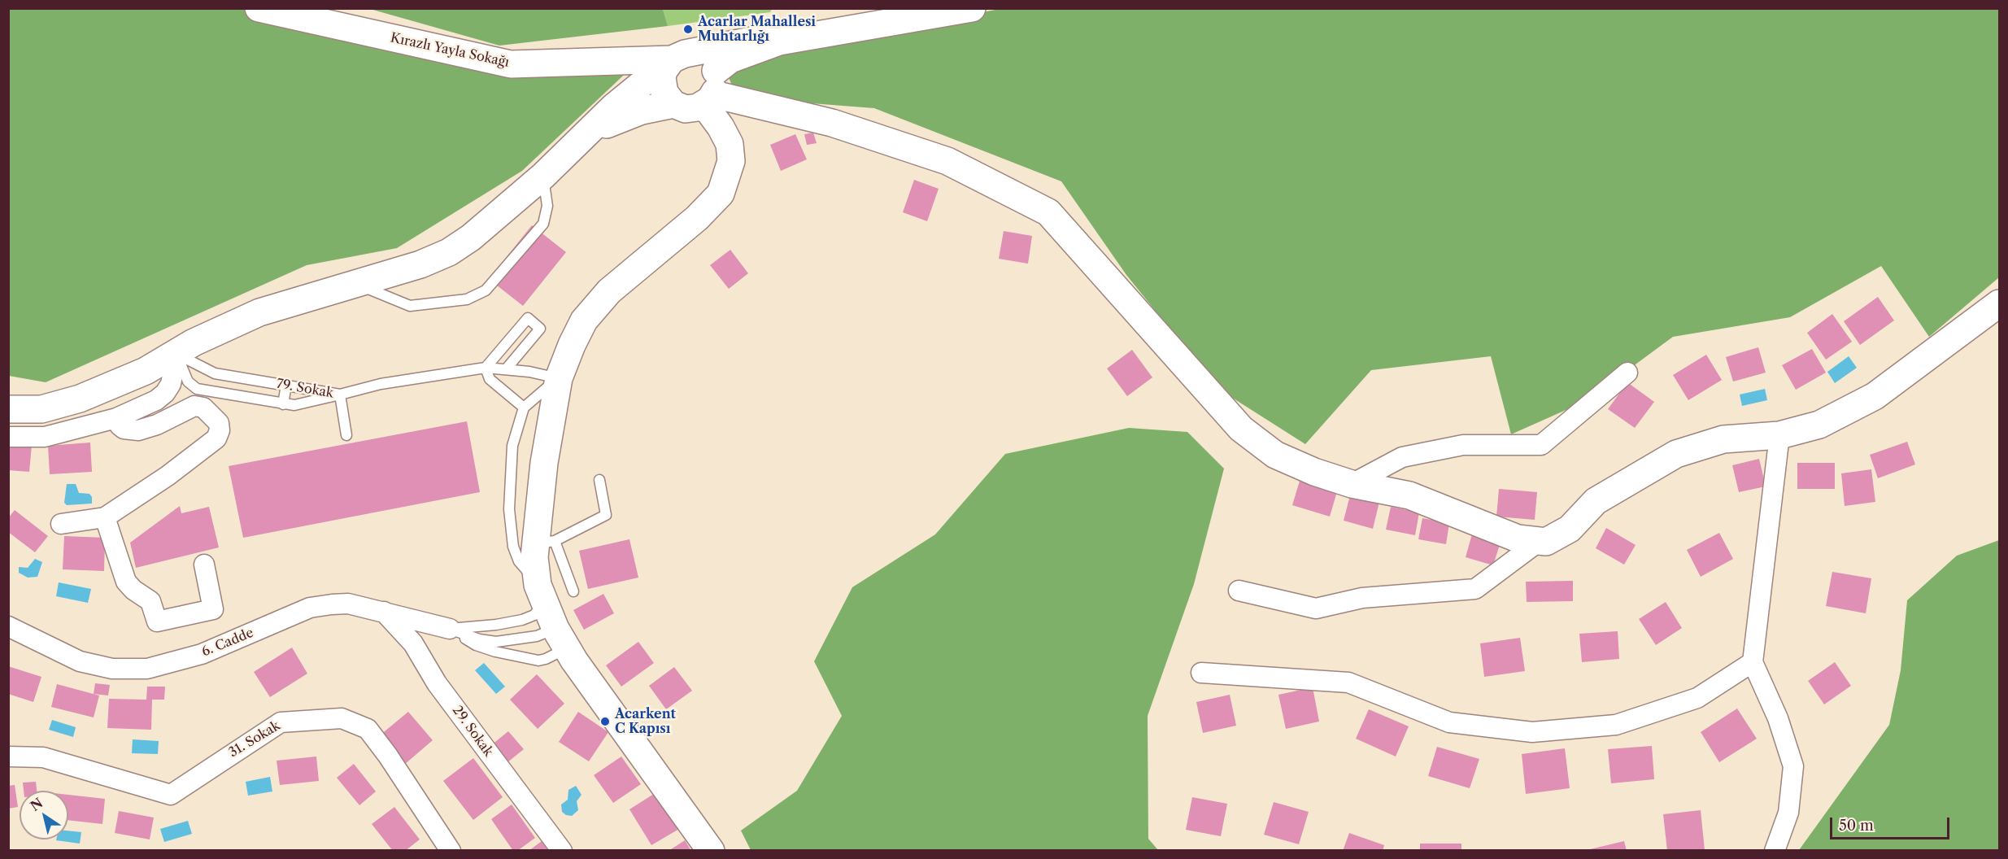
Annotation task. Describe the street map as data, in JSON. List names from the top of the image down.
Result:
{
  "streets": {
    "street": [
      "Kırazlı Yayla Sokağı",
      "6. Cadde",
      "29. Sokak",
      "31. Sokak"
    ],
    "lane": ["79. Sokak"]
  },
  "crossings": [
    ["6. Cadde", "29. Sokak"]
  ],
  "places": ["Acarlar Mahallesi Muhtarlığı", "Acarkent C Kapısı"],
  "scale_bar": "50 m",
  "north": "top left"
}
